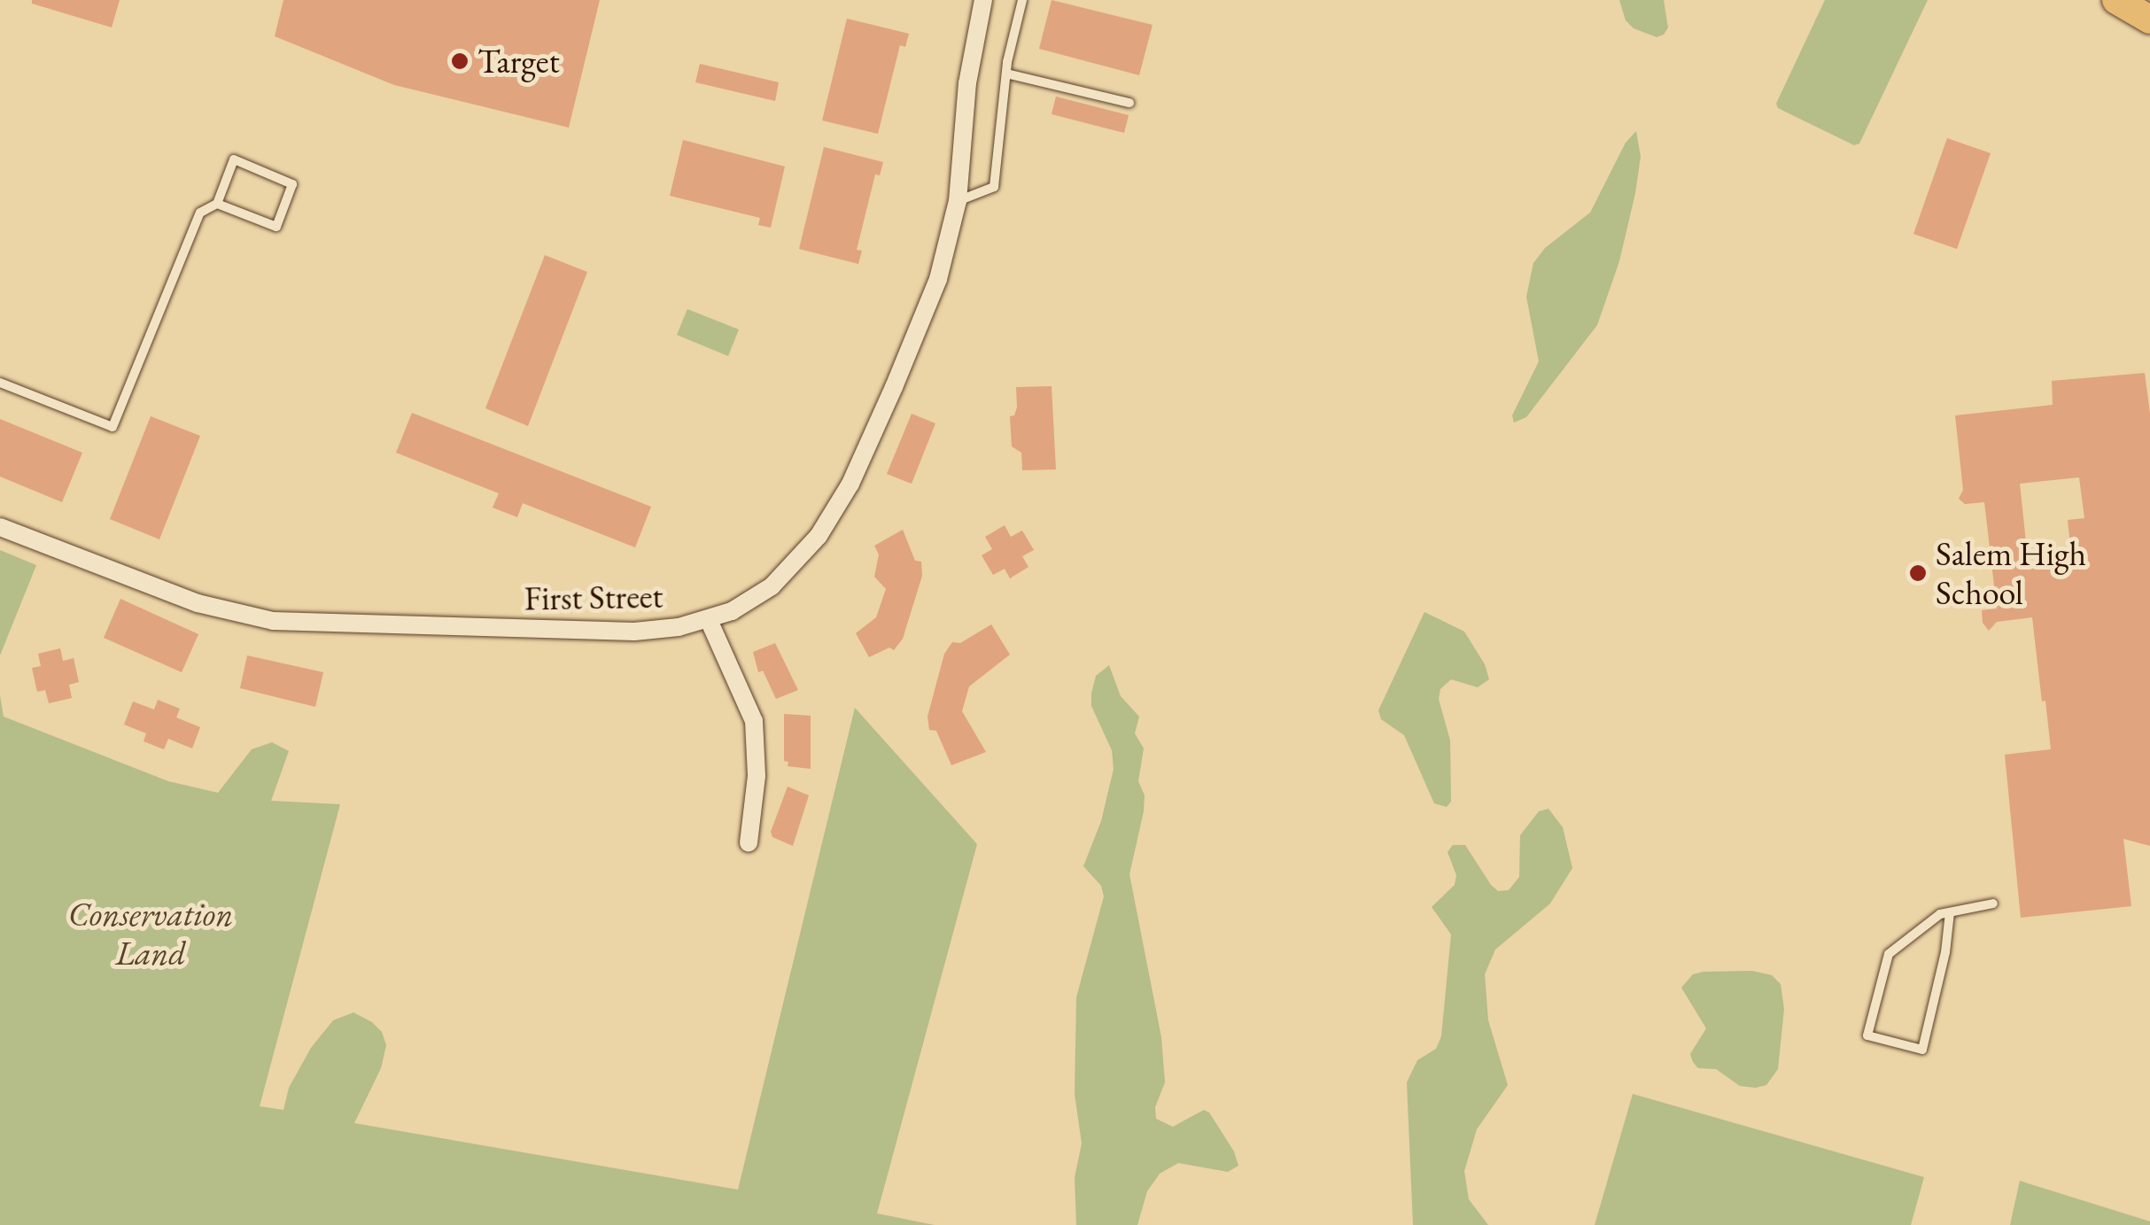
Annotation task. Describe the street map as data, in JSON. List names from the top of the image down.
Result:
{
  "streets": {
    "street": ["First Street"]
  },
  "parks": ["Conservation Land"],
  "places": ["Target", "Salem High School"]
}
